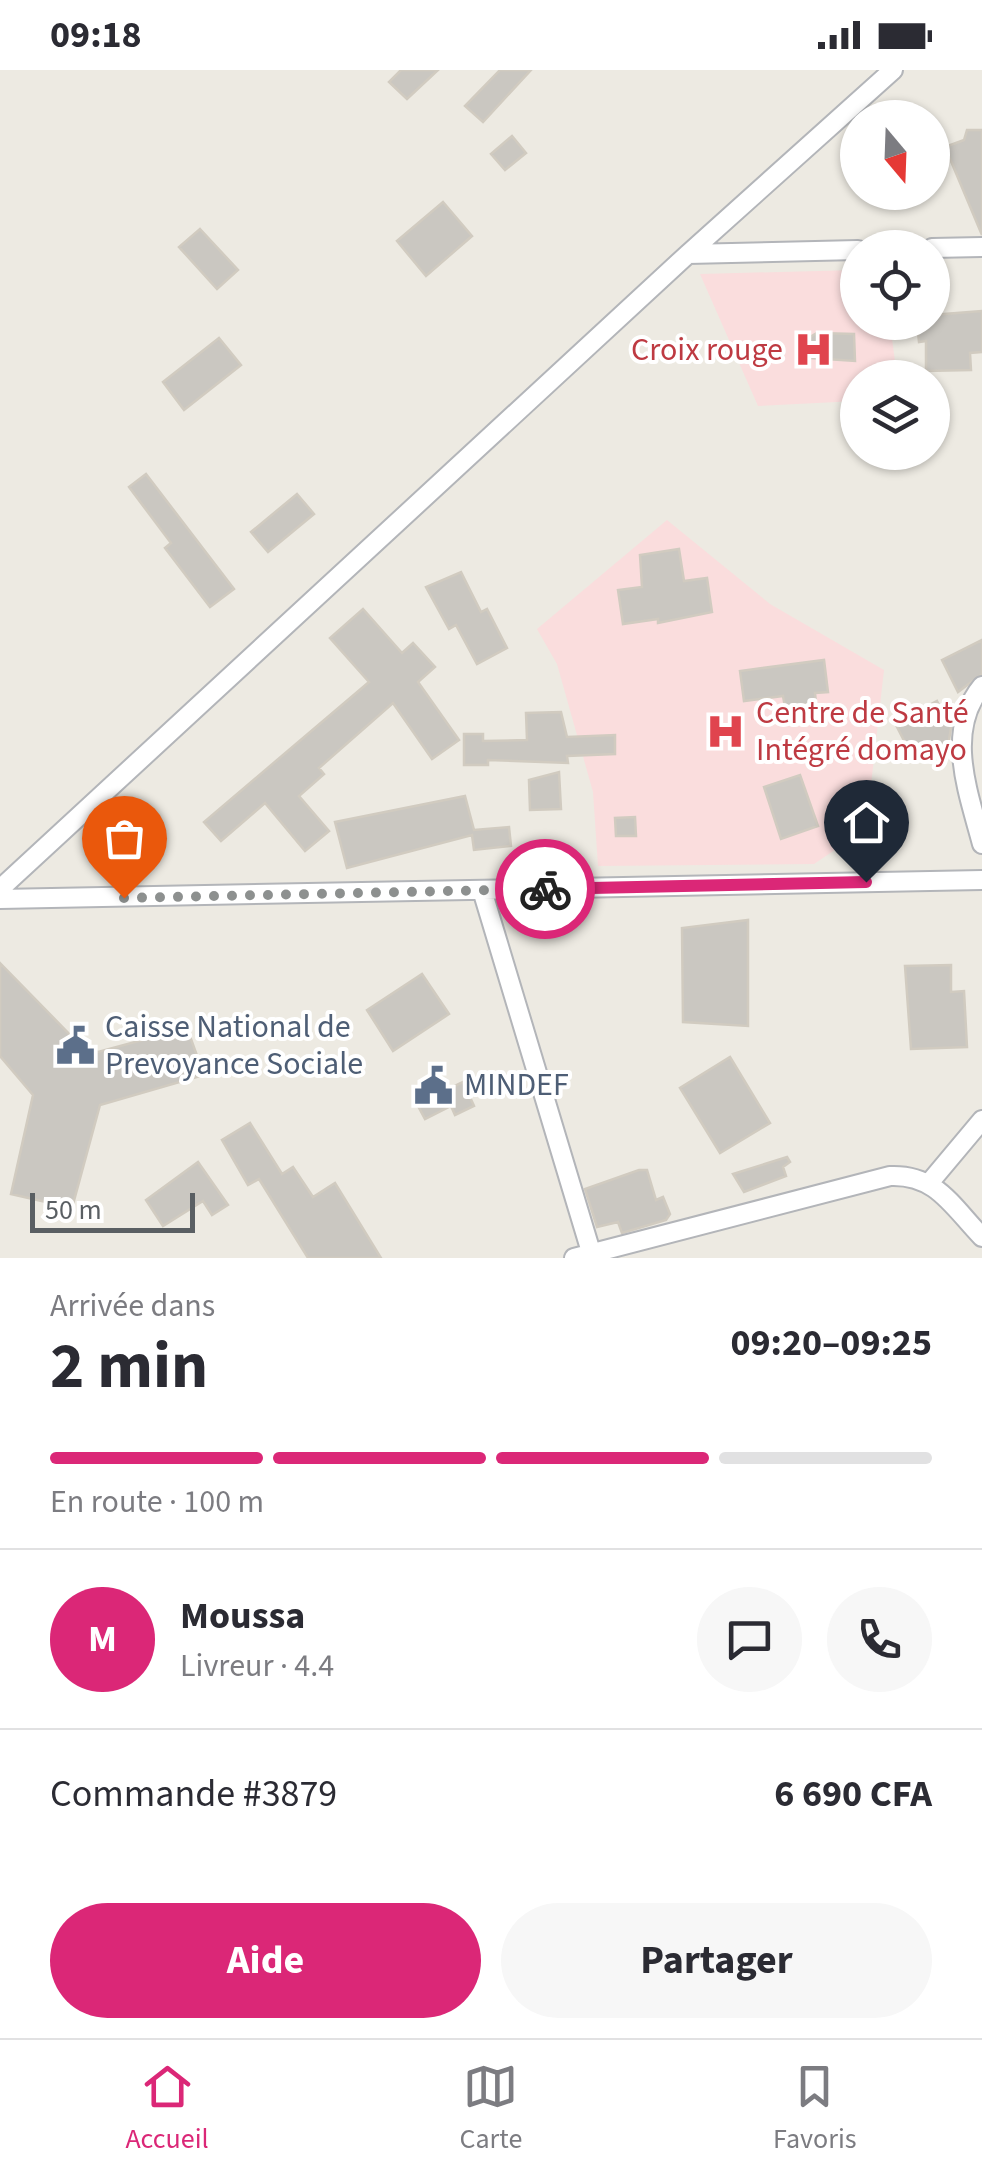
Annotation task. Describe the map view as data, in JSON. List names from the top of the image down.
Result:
{
  "places": {
    "hospital": ["Croix rouge", "Centre de Santé Intégré domayo"],
    "public building": ["Caisse National de Prevoyance Sociale", "MINDEF"]
  },
  "scale_bar": "50 m",
  "north": "bottom",
  "page": {
    "status": "09:18",
    "scale": "50 m",
    "heading": ["2 min", "Arrivée dans", "09:20–09:25"],
    "panel": [
      "Moussa",
      "Livreur · 4.4",
      "Commande #3879",
      "6 690 CFA"
    ],
    "bar": "En route · 100 m",
    "round": "M",
    "buttons": ["Aide", "Partager"],
    "tabs": ["Accueil", "Carte", "Favoris"]
  }
}
